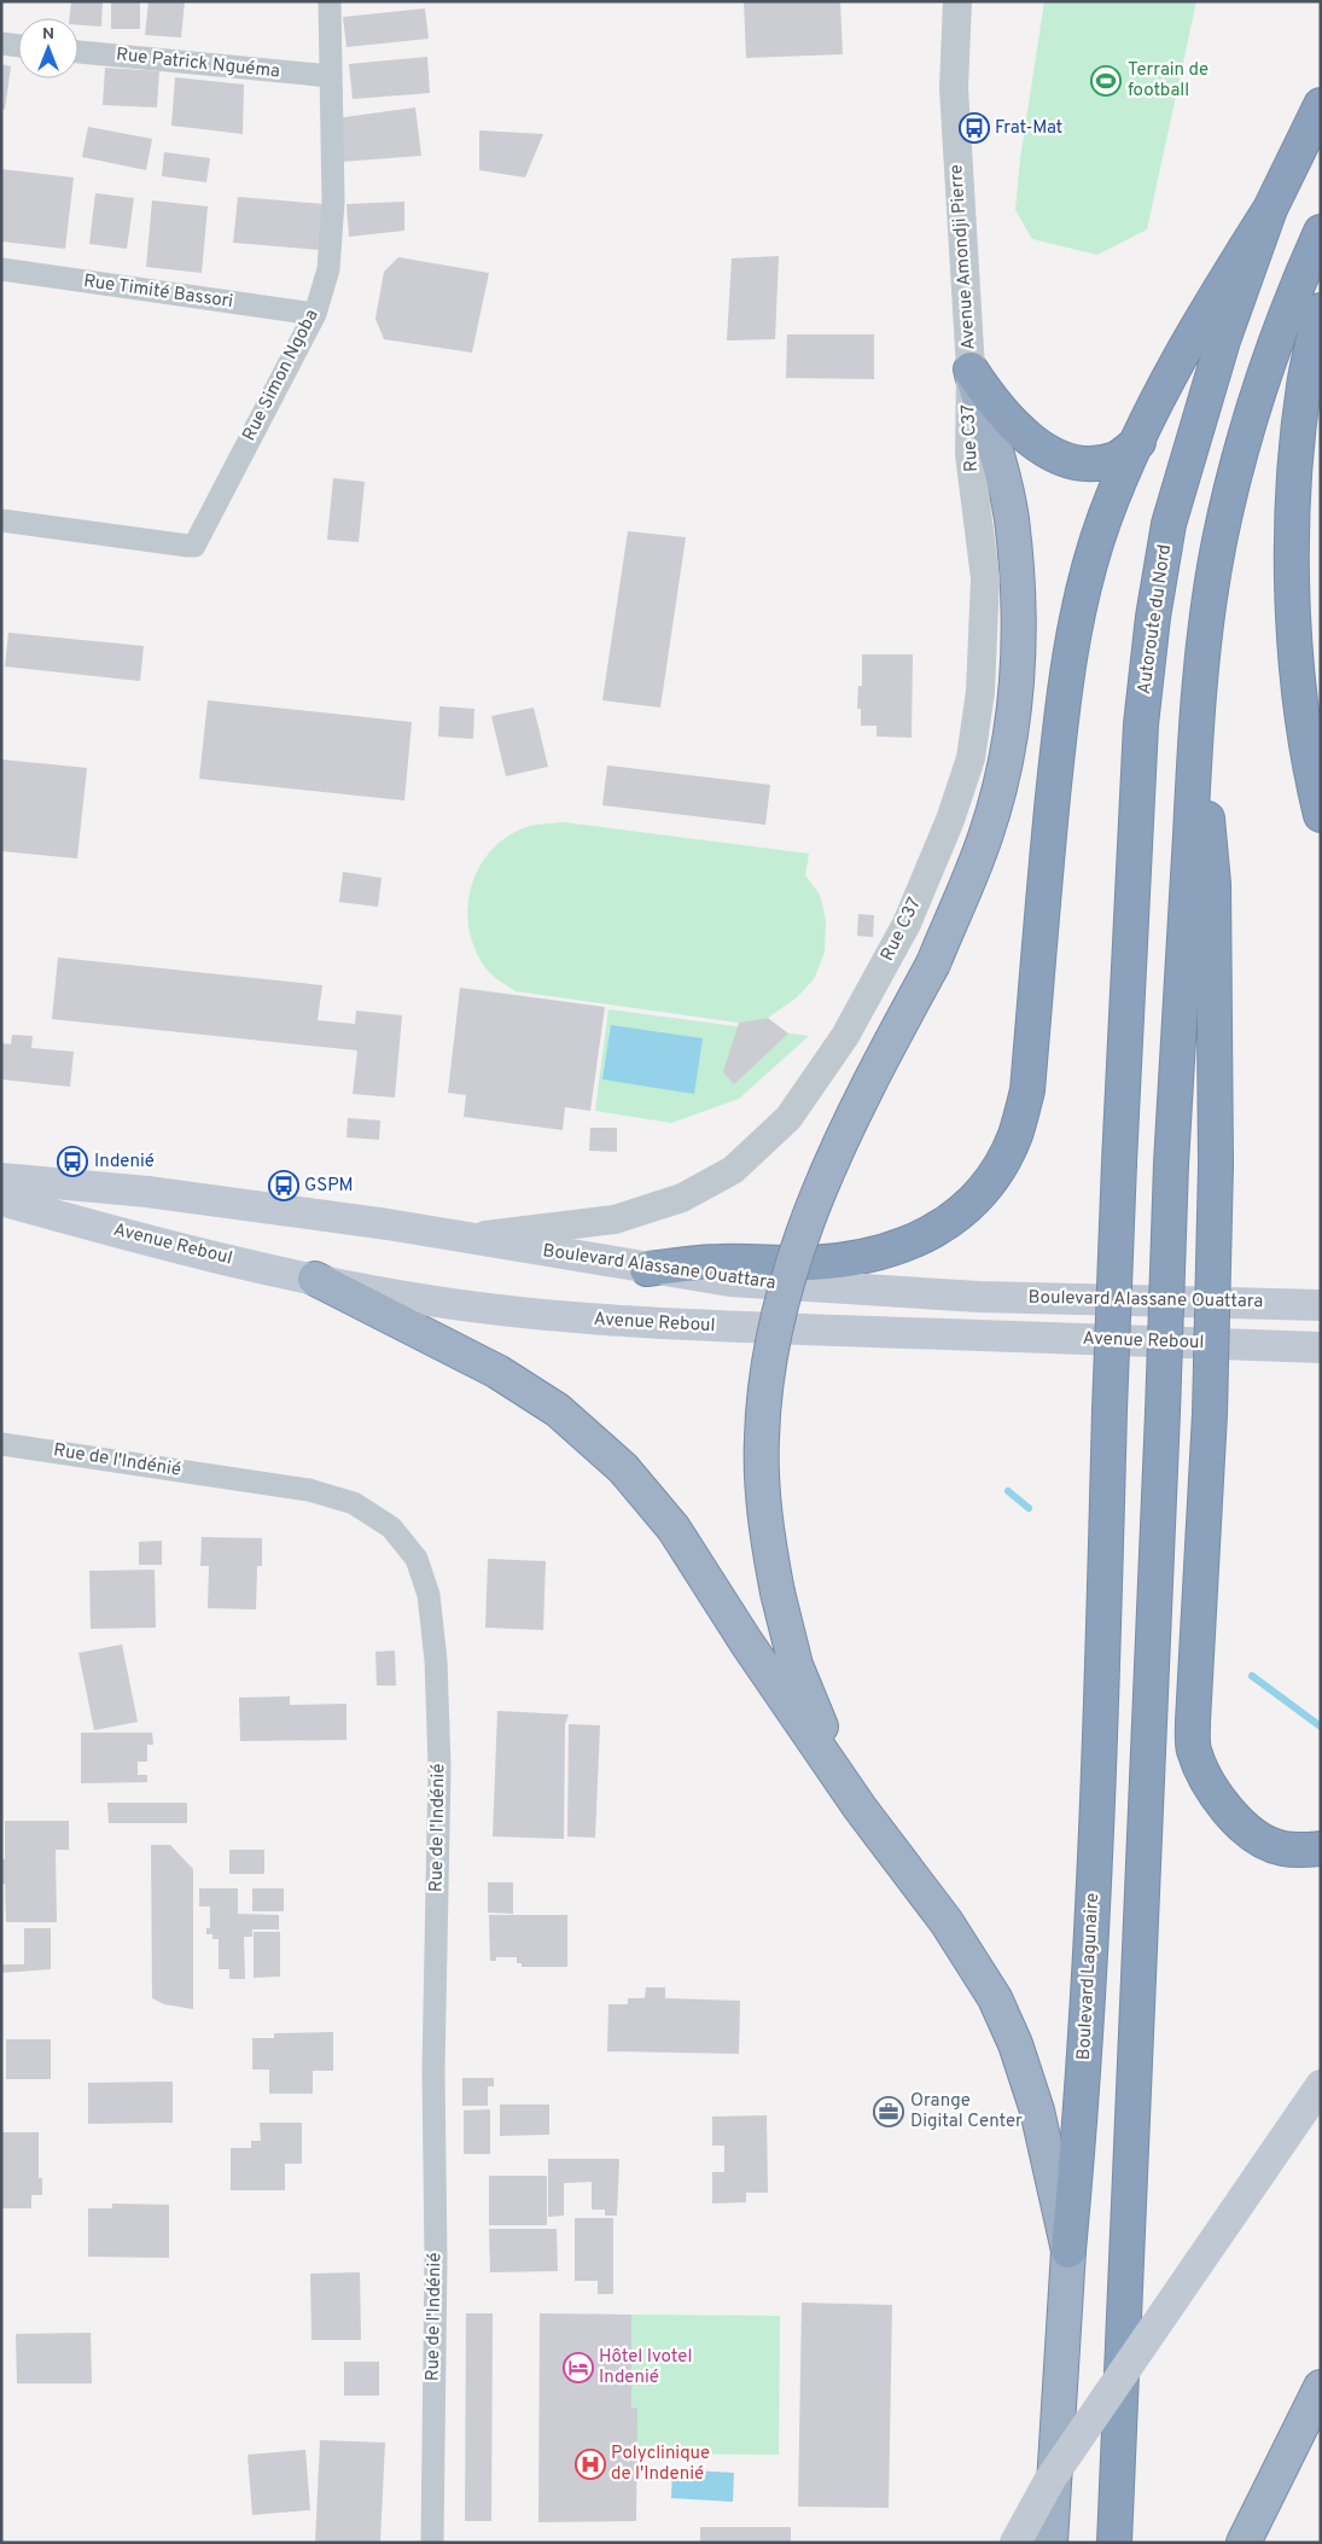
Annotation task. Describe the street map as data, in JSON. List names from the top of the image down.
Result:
{
  "streets": {
    "highway": ["Autoroute du Nord", "Boulevard Lagunaire"],
    "main road": ["Avenue Reboul", "Boulevard Alassane Ouattara"],
    "street": [
      "Rue Patrick Nguéma",
      "Avenue Amondji Pierre",
      "Rue Timité Bassori",
      "Rue Simon Ngoba",
      "Rue C37",
      "Rue de l'Indénié"
    ]
  },
  "crossings": [
    ["Rue Patrick Nguéma", "Rue Simon Ngoba"],
    ["Avenue Amondji Pierre", "Rue C37"],
    ["Rue Timité Bassori", "Rue Simon Ngoba"],
    ["Rue C37", "Boulevard Alassane Ouattara"],
    ["Autoroute du Nord", "Boulevard Lagunaire"]
  ],
  "places": {
    "sports": ["Terrain de football"],
    "bus stop": ["Frat-Mat", "Indenié", "GSPM"],
    "office": ["Orange Digital Center"],
    "hotel": ["Hôtel Ivotel Indenié"],
    "hospital": ["Polyclinique de l'Indenié"]
  },
  "north": "top"
}
